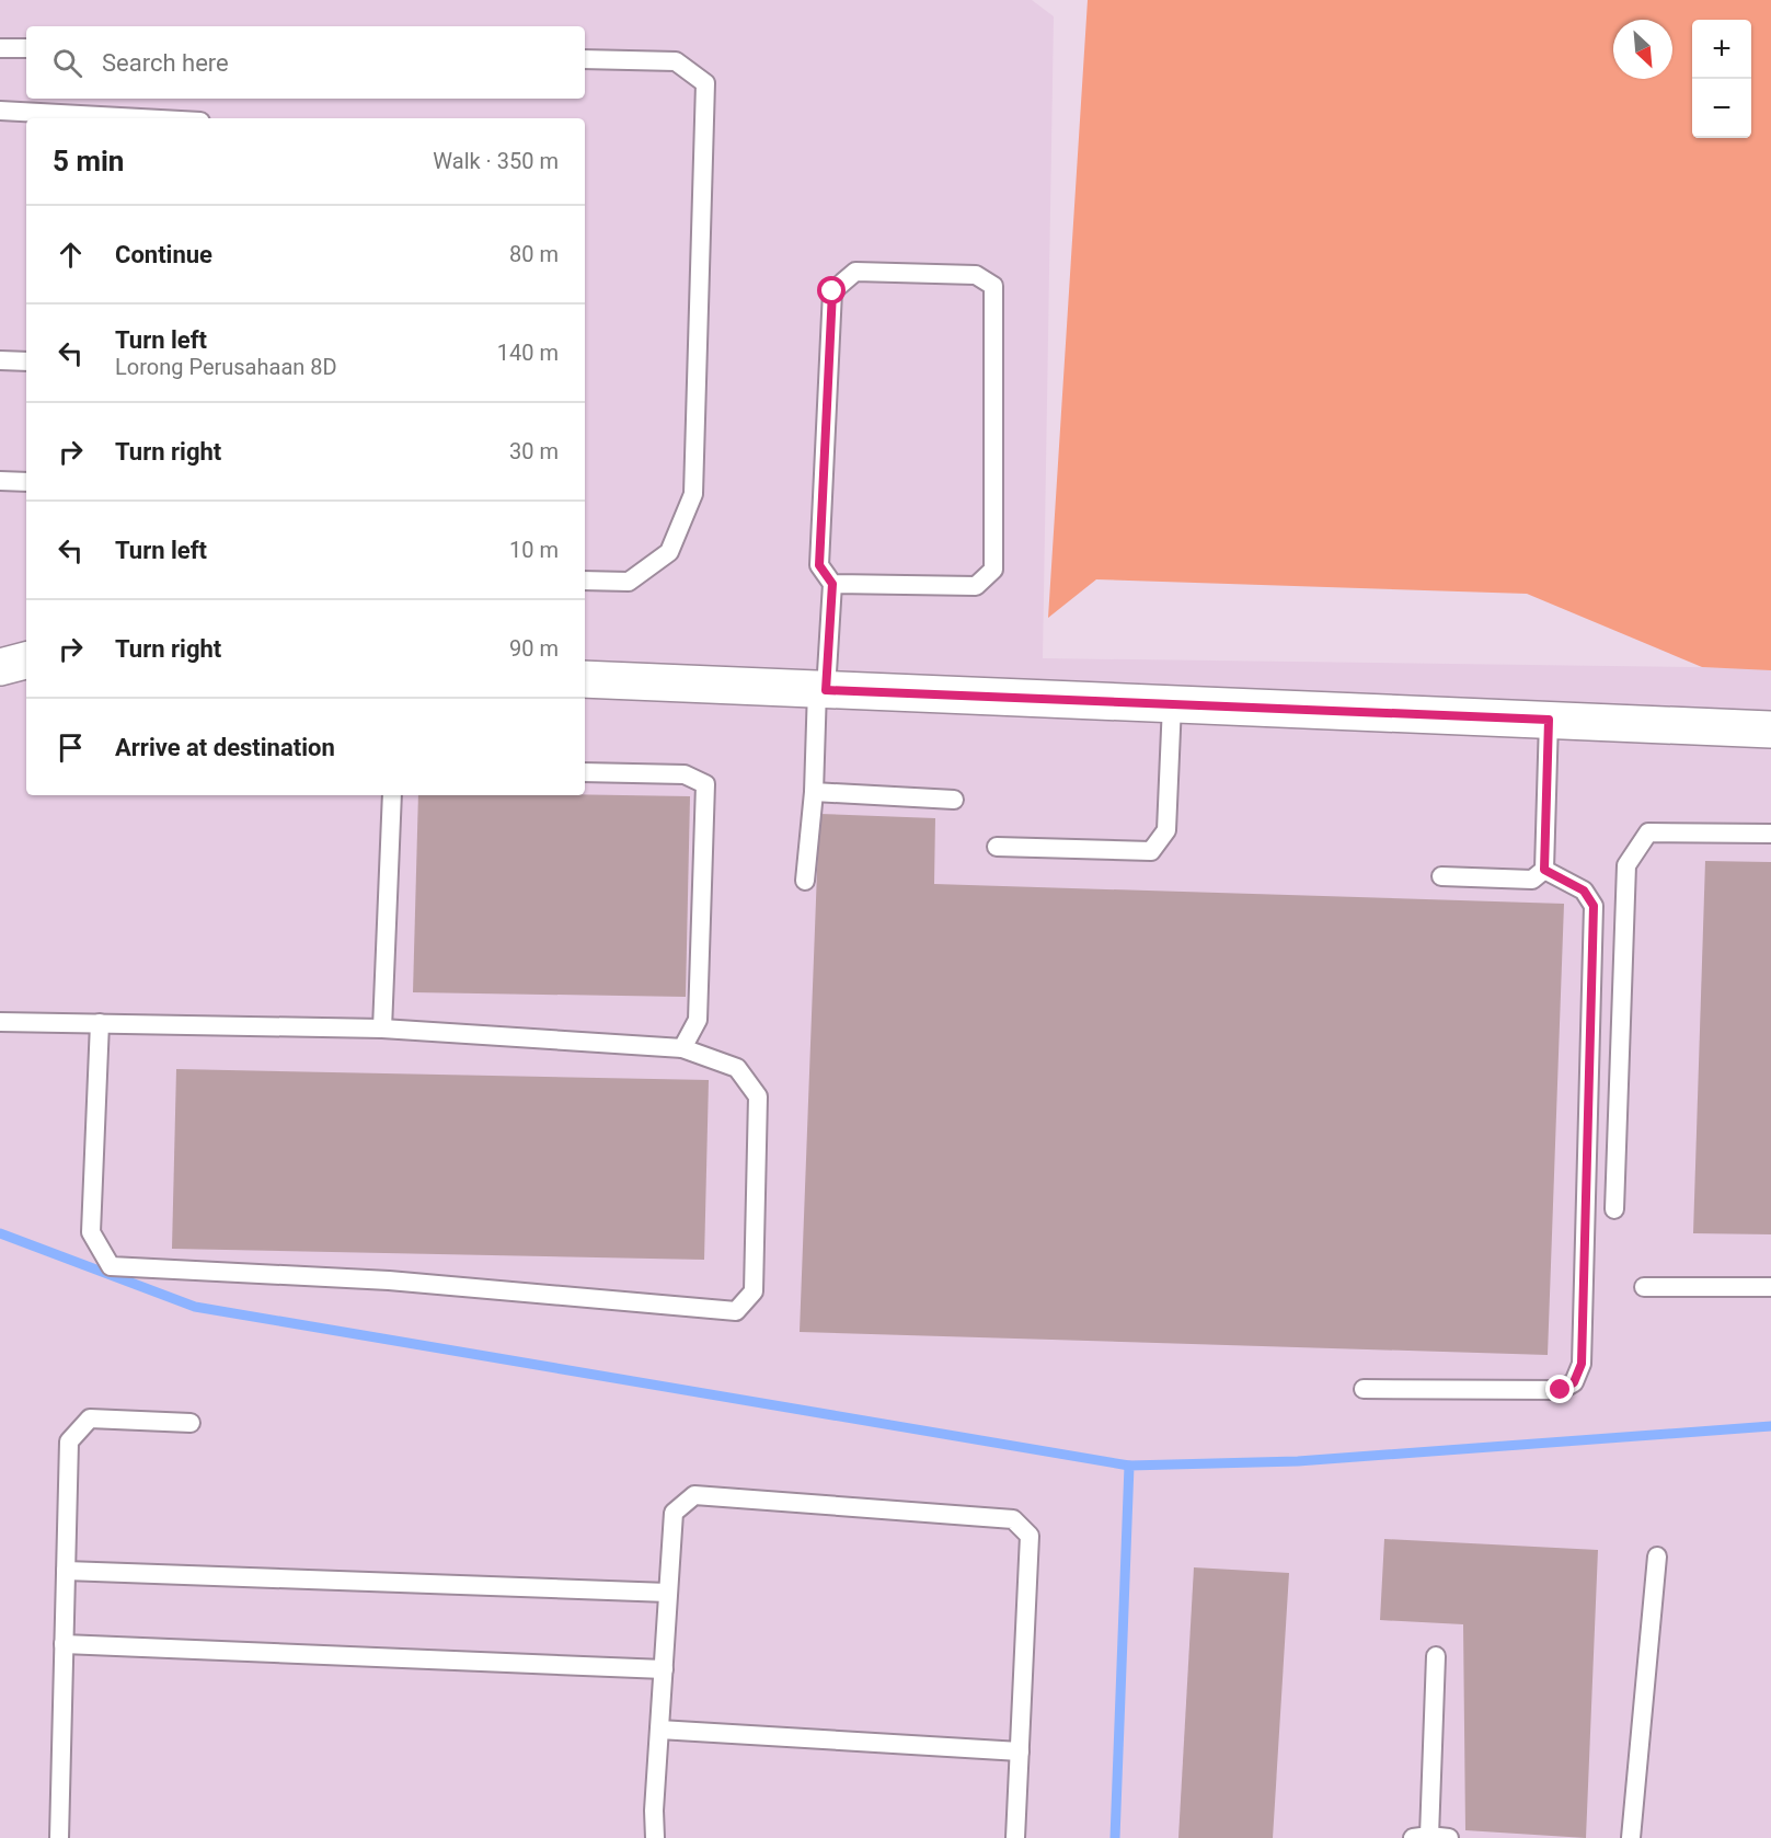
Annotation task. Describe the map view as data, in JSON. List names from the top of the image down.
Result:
{
  "north": "bottom right",
  "page": {
    "map_buttons": ["+", "−"],
    "search": "Search here",
    "heading": ["5 min", "Walk · 350 m"],
    "list": [
      ["Continue", "80 m"],
      ["Turn left", "Lorong Perusahaan 8D", "140 m"],
      ["Turn right", "30 m"],
      ["Turn left", "10 m"],
      ["Turn right", "90 m"],
      "Arrive at destination"
    ]
  }
}
